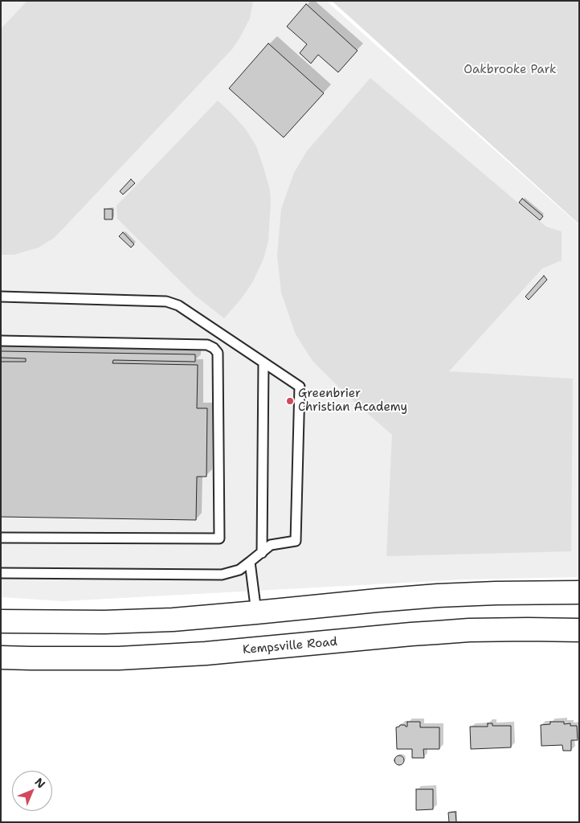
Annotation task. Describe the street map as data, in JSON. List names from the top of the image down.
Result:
{
  "streets": {
    "main road": ["Kempsville Road"]
  },
  "parks": ["Oakbrooke Park"],
  "places": ["Greenbrier Christian Academy"],
  "north": "top right"
}
